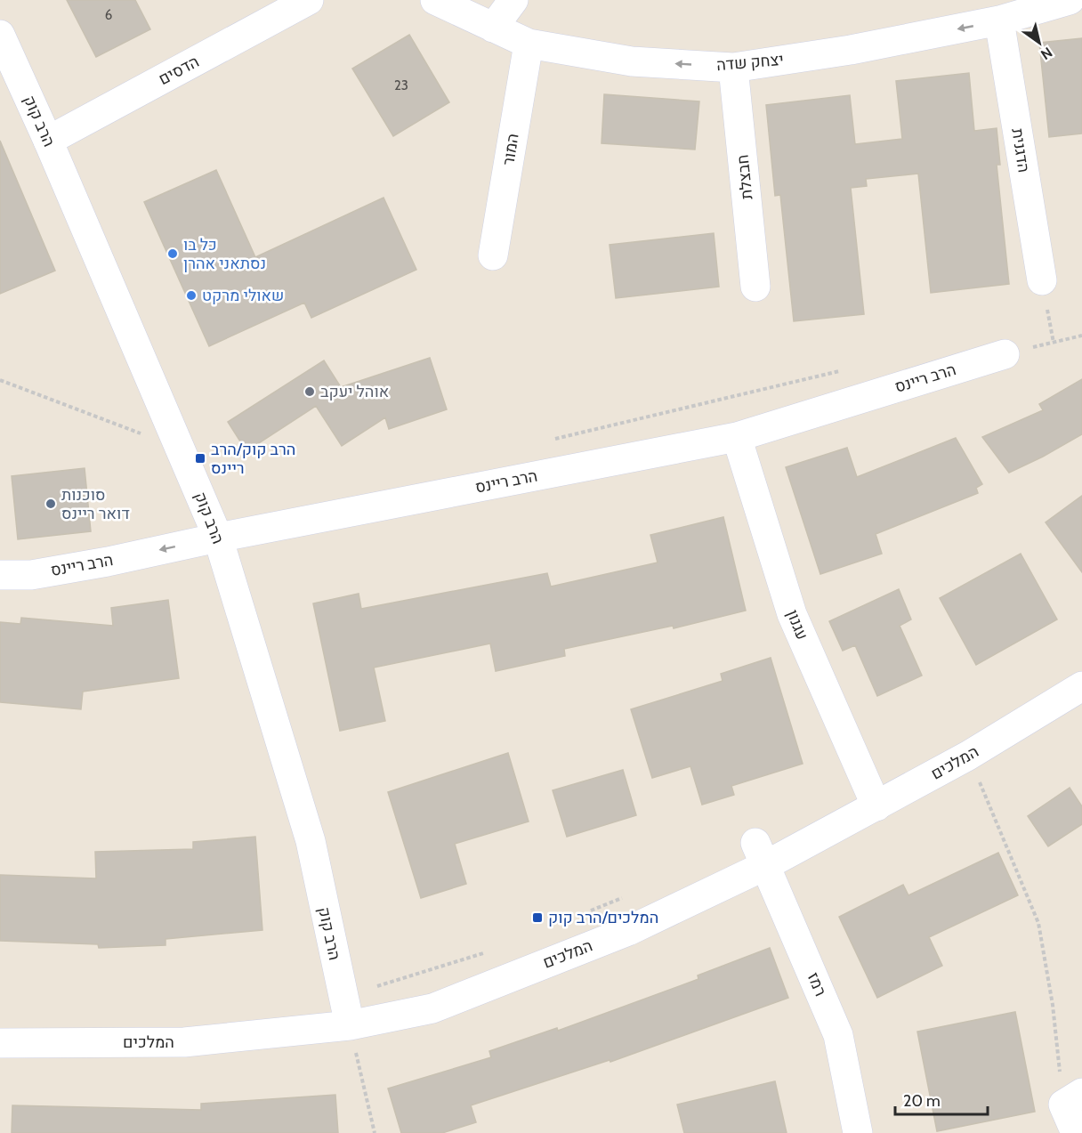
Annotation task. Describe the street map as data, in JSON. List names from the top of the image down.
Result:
{
  "streets": {
    "street": [
      "יצחק שדה",
      "הדסים",
      "הרב קוק",
      "המור",
      "הדגנית",
      "חבצלת",
      "הרב ריינס",
      "עגנון",
      "המלכים",
      "רמז"
    ]
  },
  "crossings": [
    ["יצחק שדה", "המור"],
    ["יצחק שדה", "הדגנית"],
    ["יצחק שדה", "חבצלת"],
    ["הדסים", "הרב קוק"],
    ["הרב קוק", "הרב ריינס"],
    ["הרב קוק", "המלכים"],
    ["הרב ריינס", "עגנון"],
    ["עגנון", "המלכים"],
    ["המלכים", "רמז"]
  ],
  "one_way": ["יצחק שדה"],
  "places": {
    "other": [
      "כל בו נסתאני אהרן",
      "שאולי מרקט",
      "אוהל יעקב",
      "סוכנות דואר ריינס"
    ],
    "transit": ["הרב קוק/הרב ריינס", "המלכים/הרב קוק"]
  },
  "house_numbers": ["6", "23"],
  "scale_bar": "20 m",
  "north": "bottom right"
}
